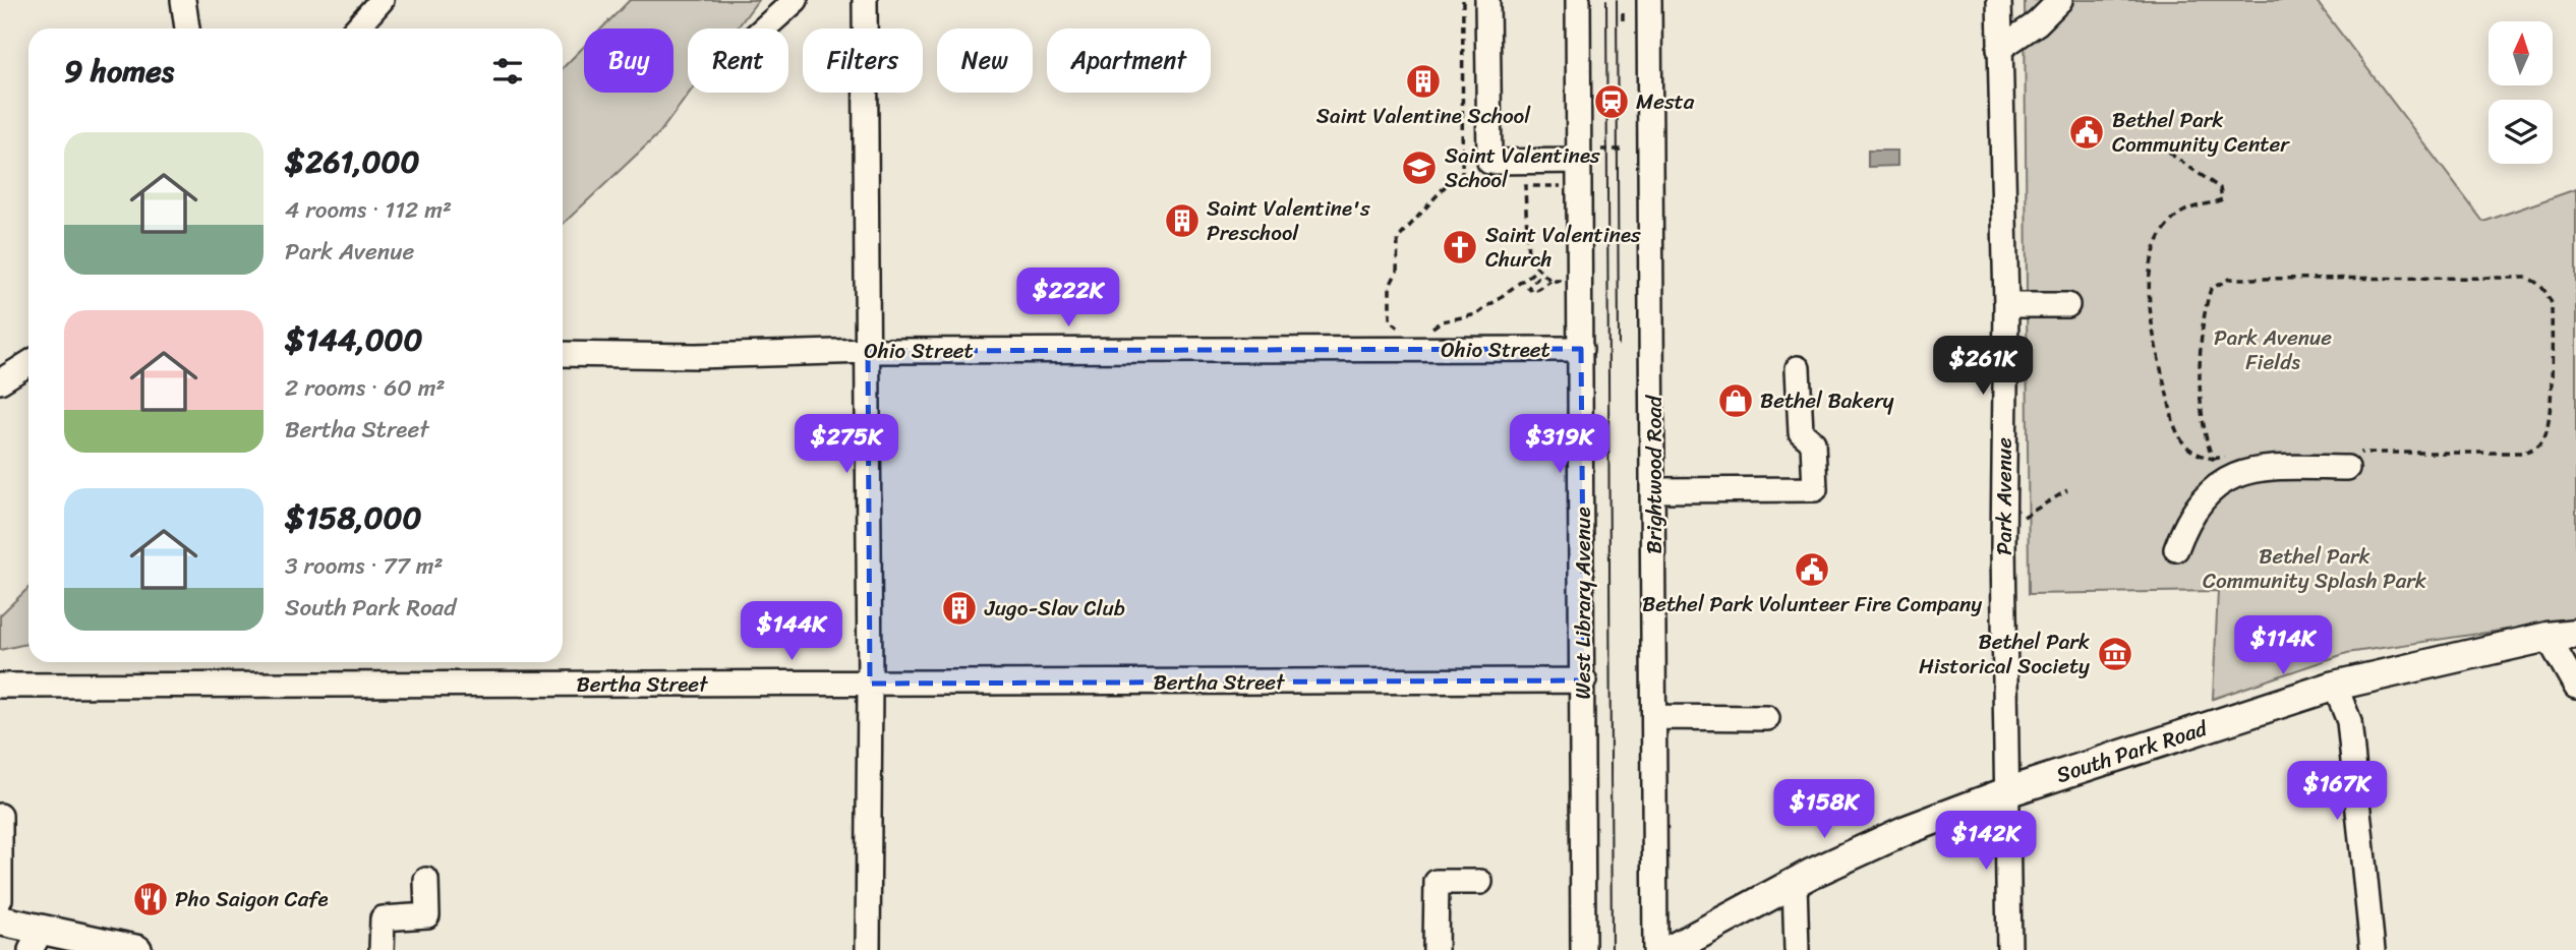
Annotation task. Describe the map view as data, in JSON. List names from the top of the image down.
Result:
{
  "streets": {
    "main road": ["South Park Road"],
    "street": [
      "Ohio Street",
      "Brightwood Road",
      "Park Avenue",
      "West Library Avenue",
      "Bertha Street"
    ]
  },
  "crossings": [
    ["Ohio Street", "West Library Avenue"],
    ["Park Avenue", "South Park Road"],
    ["West Library Avenue", "Bertha Street"]
  ],
  "parks": ["Park Avenue Fields", "Bethel Park Community Splash Park"],
  "places": {
    "building": ["Saint Valentine School", "Saint Valentine's Preschool", "Jugo-Slav Club"],
    "station": ["Mesta"],
    "public building": ["Bethel Park Community Center", "Bethel Park Volunteer Fire Company"],
    "school or university": ["Saint Valentines School"],
    "church": ["Saint Valentines Church"],
    "shop": ["Bethel Bakery"],
    "museum": ["Bethel Park Historical Society"],
    "restaurant": ["Pho Saigon Cafe"]
  },
  "north": "top",
  "page": {
    "chip": [
      "Buy",
      "Rent",
      "Filters",
      "New",
      "Apartment"
    ],
    "heading": "9 homes",
    "list": [
      {
        "name": "$261,000",
        "note": "4 rooms · 112 m² · Park Avenue"
      },
      {
        "name": "$144,000",
        "note": "2 rooms · 60 m² · Bertha Street"
      },
      {
        "name": "$158,000",
        "note": "3 rooms · 77 m² · South Park Road"
      }
    ],
    "price": [
      "$222K",
      "$261K",
      "$275K",
      "$319K",
      "$144K",
      "$114K",
      "$167K",
      "$158K",
      "$142K"
    ]
  }
}
